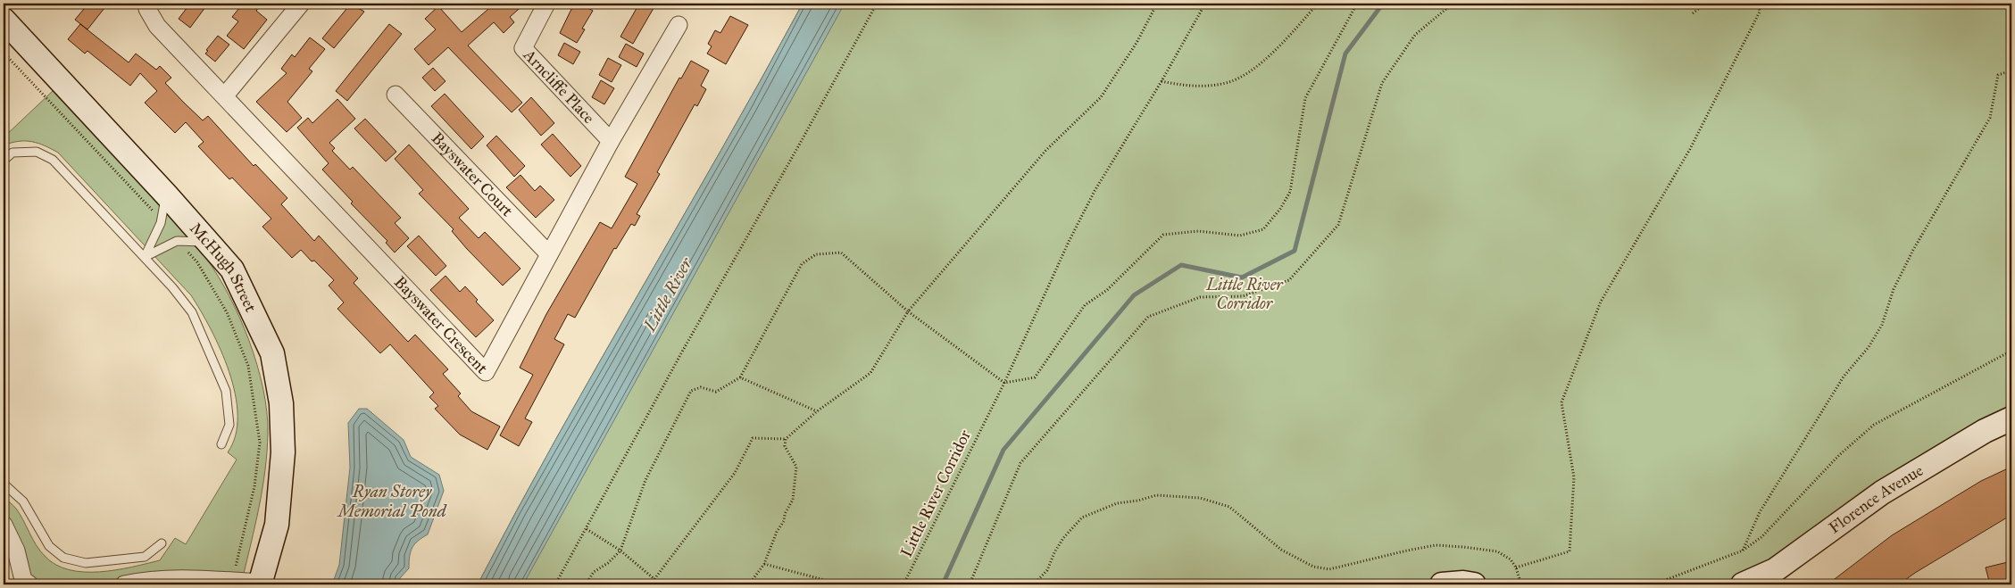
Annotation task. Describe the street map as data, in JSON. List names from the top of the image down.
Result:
{
  "streets": {
    "main road": ["McHugh Street", "Florence Avenue"],
    "street": ["Arncliffe Place", "Bayswater Court", "Bayswater Crescent"],
    "path": ["Little River Corridor"]
  },
  "crossings": [
    ["Arncliffe Place", "Bayswater Crescent"],
    ["Bayswater Court", "Bayswater Crescent"]
  ],
  "water": ["Little River", "Ryan Storey Memorial Pond"],
  "parks": ["Little River Corridor"]
}
